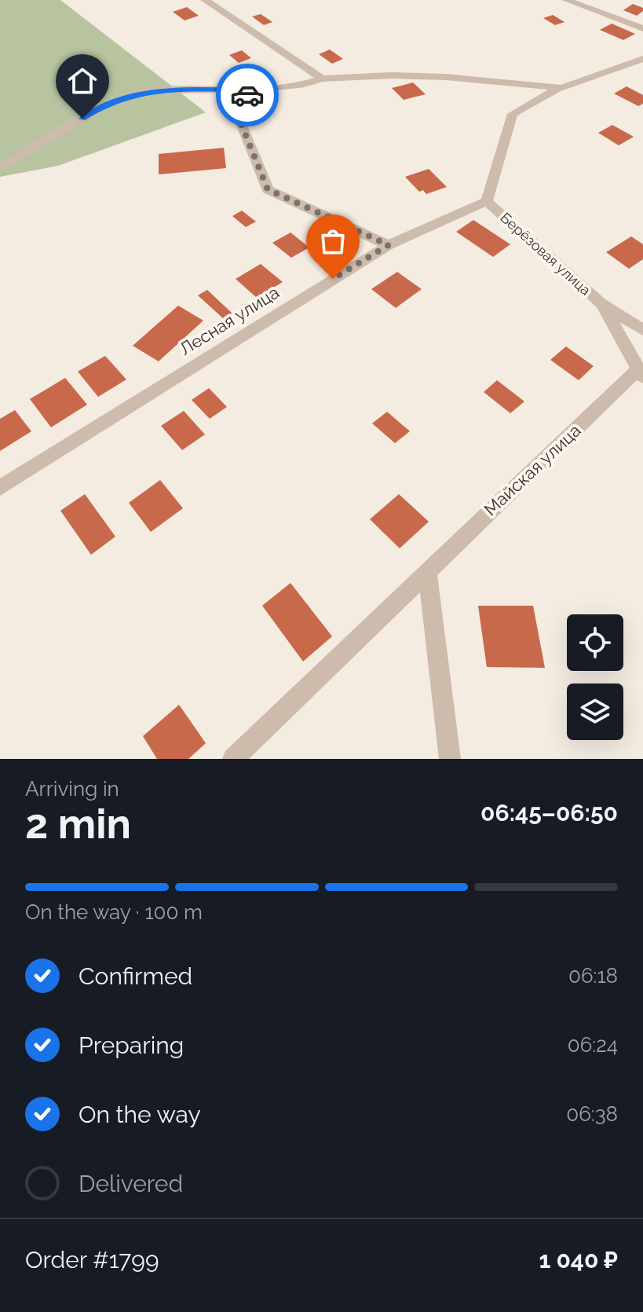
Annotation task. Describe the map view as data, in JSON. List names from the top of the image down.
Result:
{
  "streets": {
    "street": ["Берёзовая улица", "Лесная улица", "Майская улица"]
  },
  "crossings": [
    ["Берёзовая улица", "Лесная улица"],
    ["Берёзовая улица", "Майская улица"]
  ],
  "page": {
    "heading": ["2 min", "Arriving in", "06:45–06:50"],
    "panel": ["Order #1799", "1 040 ₽"],
    "bar": "On the way · 100 m",
    "list": [
      ["Confirmed", "06:18"],
      ["Preparing", "06:24"],
      ["On the way", "06:38"],
      "Delivered"
    ]
  }
}
